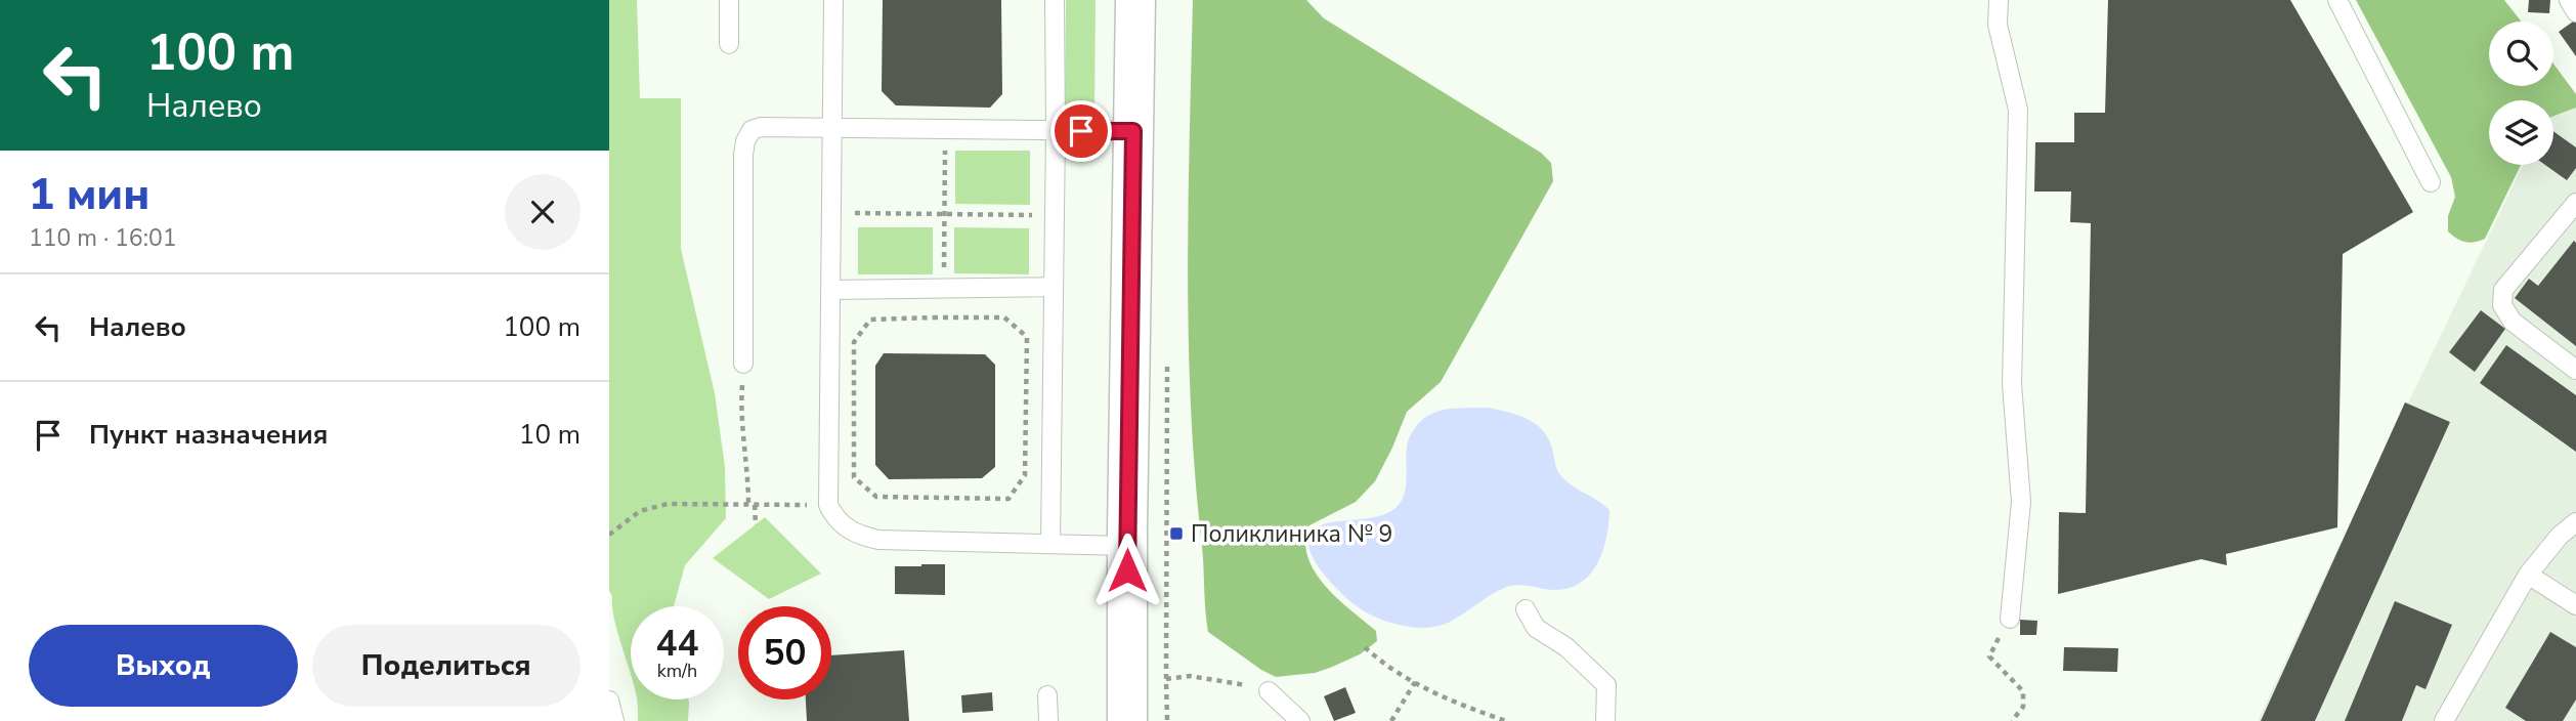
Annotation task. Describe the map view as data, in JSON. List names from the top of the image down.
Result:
{
  "places": {
    "transit": ["Поликлиника № 9"]
  },
  "page": {
    "turn": ["100 m", "Налево"],
    "heading": ["1 мин", "110 m · 16:01"],
    "list": [
      {
        "name": "Налево",
        "value": "100 m"
      },
      {
        "name": "Пункт назначения",
        "value": "10 m"
      }
    ],
    "speed": "44 km/h",
    "limit": "50",
    "buttons": ["Выход", "Поделиться"]
  }
}
